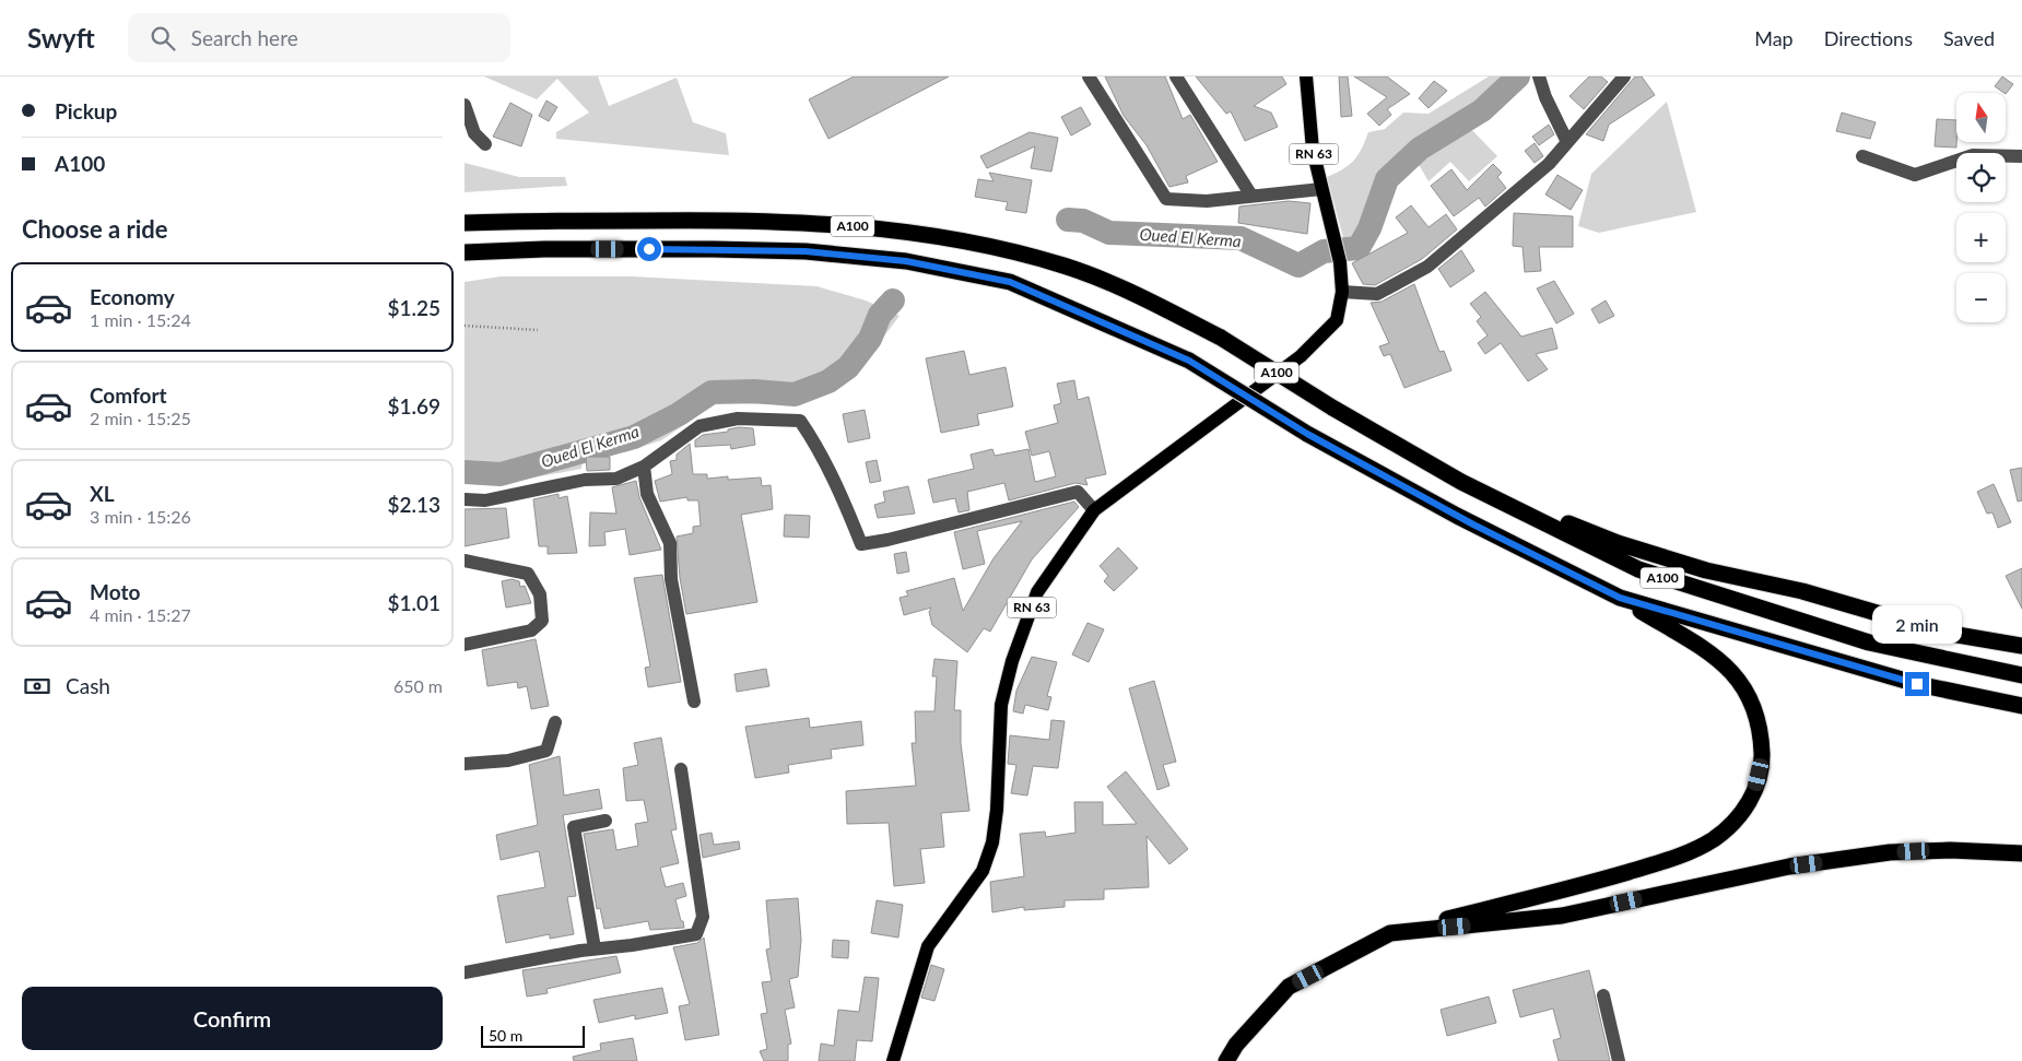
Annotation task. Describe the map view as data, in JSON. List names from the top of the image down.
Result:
{
  "streets": {
    "highway": ["A100"],
    "main road": ["RN 63"]
  },
  "water": ["Oued El Kerma"],
  "scale_bar": "50 m",
  "north": "top",
  "page": {
    "header": "Swyft",
    "search": "Search here",
    "nav": ["Map", "Directions", "Saved"],
    "banner": ["Pickup", "A100"],
    "map_buttons": ["+", "−"],
    "heading": "Choose a ride",
    "list": [
      {
        "name": "Economy",
        "note": "1 min · 15:24",
        "value": "$1.25"
      },
      {
        "name": "Comfort",
        "note": "2 min · 15:25",
        "value": "$1.69"
      },
      {
        "name": "XL",
        "note": "3 min · 15:26",
        "value": "$2.13"
      },
      {
        "name": "Moto",
        "note": "4 min · 15:27",
        "value": "$1.01"
      }
    ],
    "bubble": "2 min",
    "pay": ["Cash", "650 m"],
    "buttons": "Confirm",
    "scale": "50 m"
  }
}
